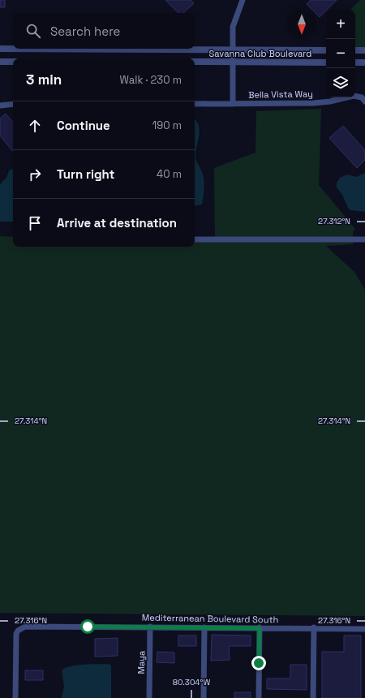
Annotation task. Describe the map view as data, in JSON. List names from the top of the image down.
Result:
{
  "streets": {
    "street": [
      "Savanna Club Boulevard",
      "Bella Vista Way",
      "Mediterranean Boulevard South",
      "Maya"
    ]
  },
  "crossings": [
    ["Mediterranean Boulevard South", "Maya"]
  ],
  "north": "bottom",
  "page": {
    "map_buttons": ["+", "−"],
    "search": "Search here",
    "heading": ["3 min", "Walk · 230 m"],
    "list": [
      ["Continue", "190 m"],
      ["Turn right", "40 m"],
      "Arrive at destination"
    ]
  },
  "coordinates": [
    "27.312°N",
    "27.314°N",
    "27.316°N",
    "80.304°W"
  ]
}
